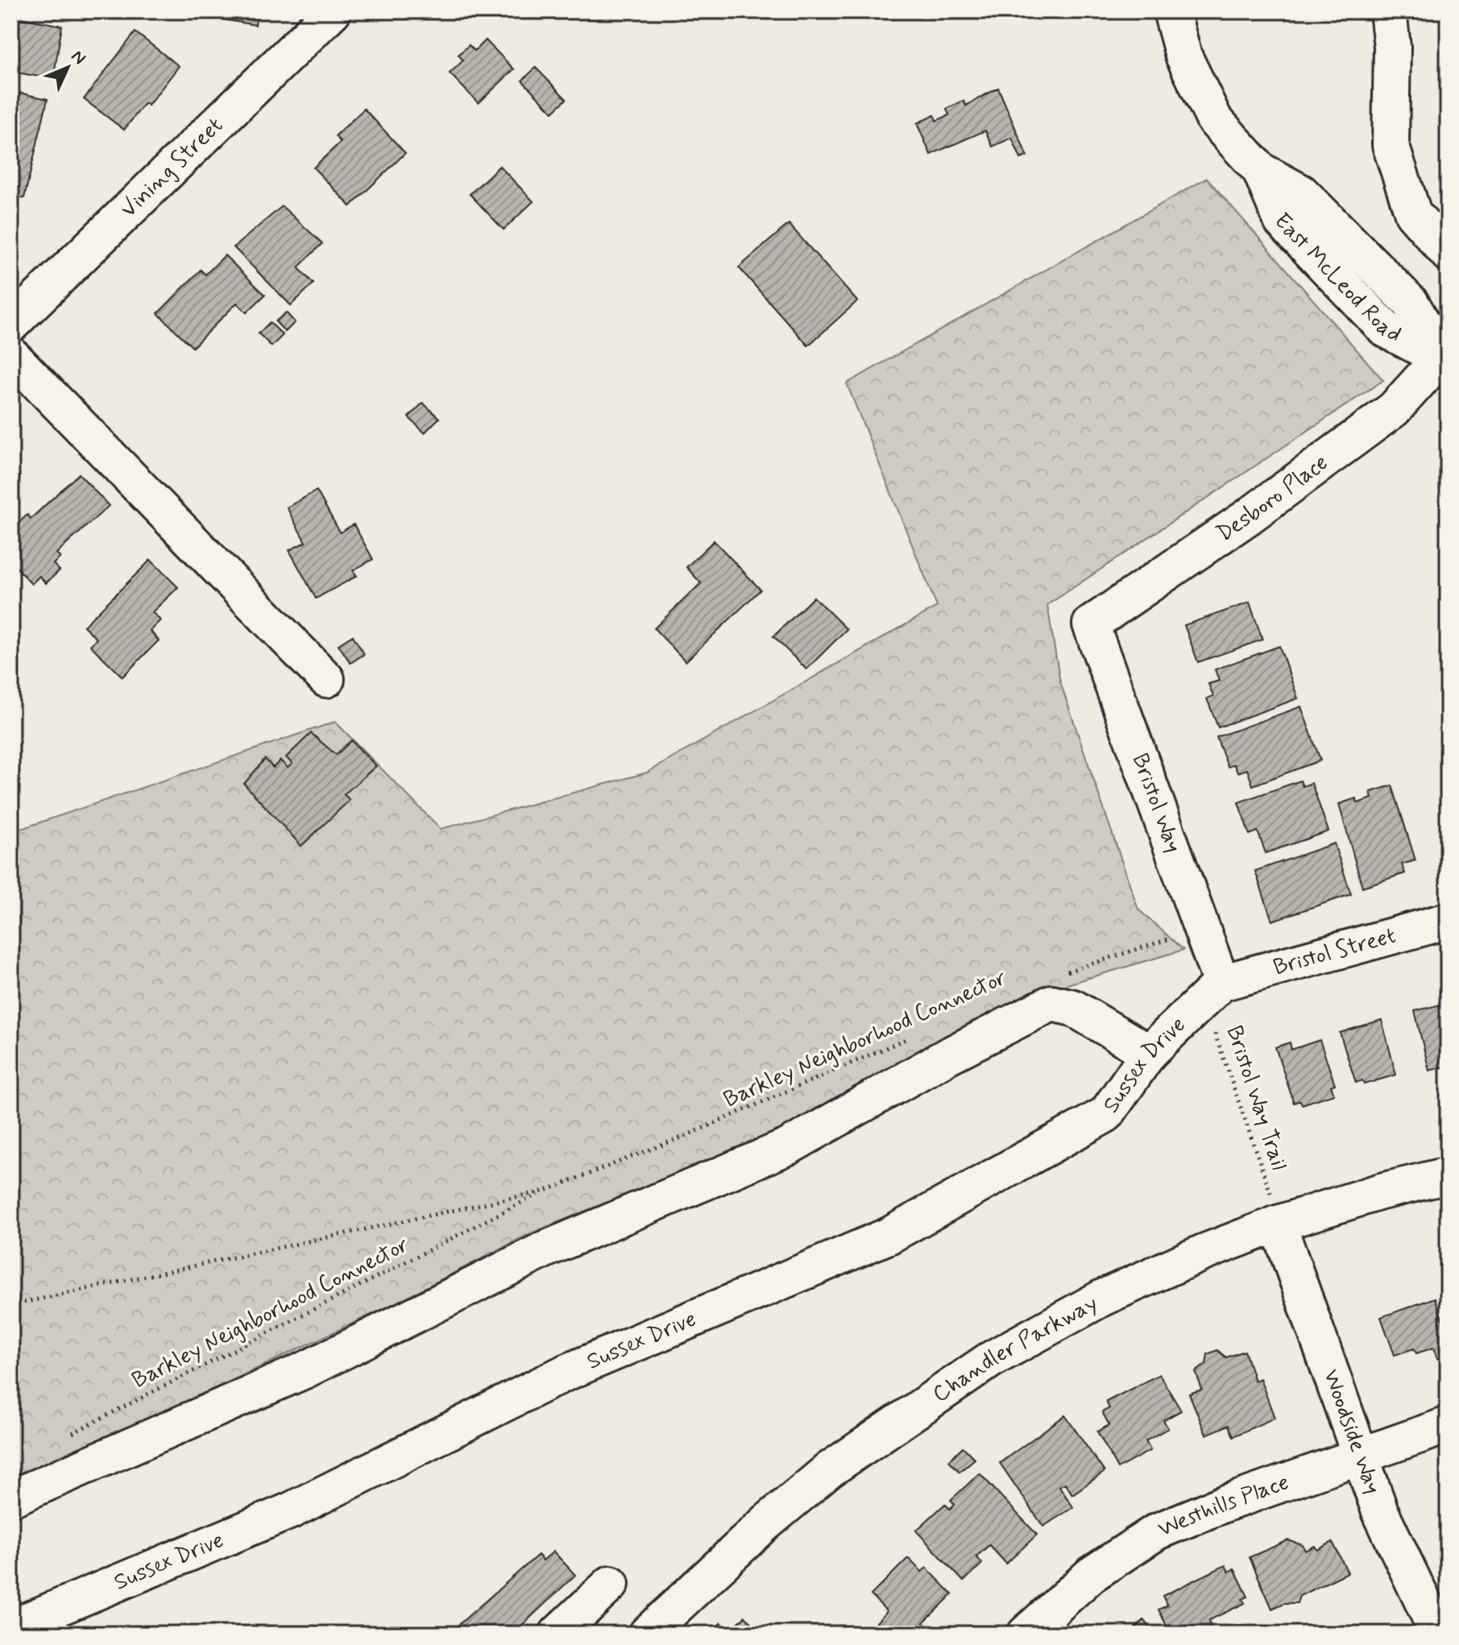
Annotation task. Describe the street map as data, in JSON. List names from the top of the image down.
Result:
{
  "streets": {
    "street": [
      "Vining Street",
      "East McLeod Road",
      "Desboro Place",
      "Bristol Way",
      "Bristol Street",
      "Sussex Drive",
      "Chandler Parkway",
      "Woodside Way",
      "Westhills Place"
    ],
    "path": ["Barkley Neighborhood Connector", "Bristol Way Trail"]
  },
  "crossings": [
    ["East McLeod Road", "Desboro Place"],
    ["Desboro Place", "Bristol Way"],
    ["Bristol Way", "Bristol Street"],
    ["Bristol Way", "Sussex Drive"],
    ["Bristol Way", "Bristol Way Trail"],
    ["Bristol Street", "Sussex Drive"],
    ["Bristol Street", "Bristol Way Trail"],
    ["Sussex Drive", "Bristol Way Trail"],
    ["Bristol Way Trail", "Chandler Parkway"],
    ["Bristol Way Trail", "Woodside Way"],
    ["Chandler Parkway", "Woodside Way"],
    ["Woodside Way", "Westhills Place"]
  ],
  "north": "top right"
}
